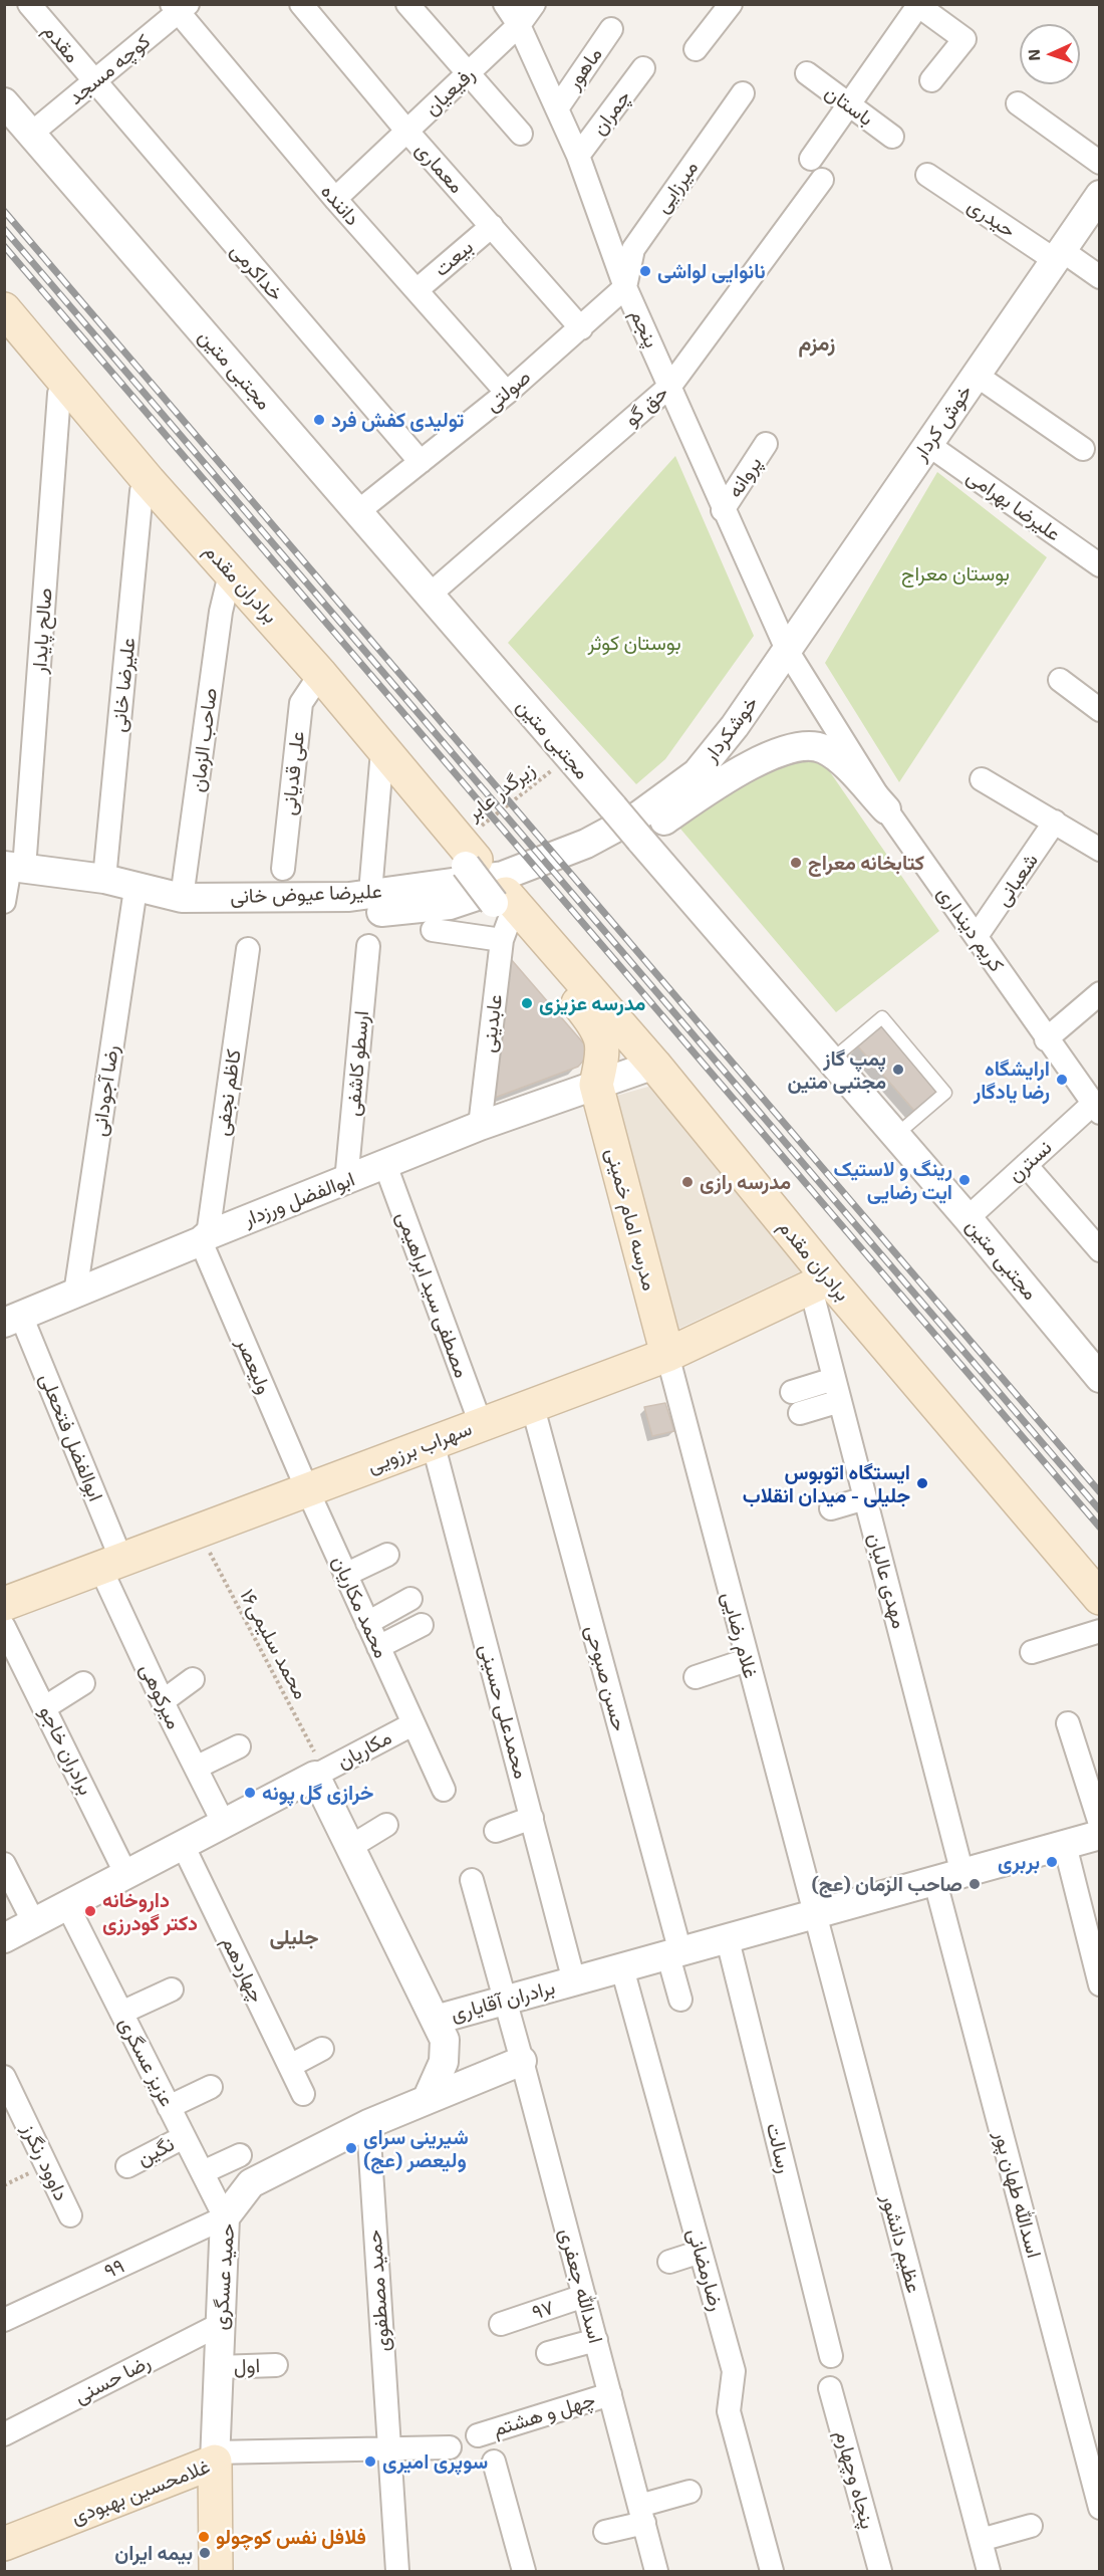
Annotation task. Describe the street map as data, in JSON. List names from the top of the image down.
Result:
{
  "streets": {
    "main road": [
      "برادران مقدم",
      "مدرسه امام خمینی",
      "سهراب برزویی",
      "حمید عسگری",
      "غلامحسین بهبودی"
    ],
    "street": [
      "مقدم",
      "ماهور",
      "کوچه مسجد",
      "رفیعیان",
      "باستان",
      "چمران",
      "معماری",
      "میرزایی",
      "داننده",
      "حیدری",
      "بیعت",
      "خداکرمی",
      "پنجم",
      "مجتبی متین",
      "صولتی",
      "حق گو",
      "خوش کردار",
      "پروانه",
      "علیرضا بهرامی",
      "صالح پایدار",
      "علیرضا خانی",
      "خوشکردار",
      "صاحب الزمان",
      "علی قدیانی",
      "شعبانی",
      "علیرضا عیوض خانی",
      "کریم دینداری",
      "عابدینی",
      "ارسطو کاشفی",
      "رضا آجودانی",
      "کاظم نجفی",
      "نسترن",
      "ابوالفضل ورزدار",
      "مصطفی سید ابراهیمی",
      "ولیعصر",
      "ابوالفضل فتحعلی",
      "مهدی عالیان",
      "محمد مکاریان",
      "غلام رضایی",
      "حسن صبوحی",
      "میرکوهی",
      "محمدعلی حسینی",
      "مکاریان",
      "برادران خاجو",
      "چهاردهم",
      "برادران آقایاری",
      "عزیز عسگری",
      "رسالت",
      "نگین",
      "داوود رنگرز",
      "اسدالله طهان پور",
      "عظیم دانشور",
      "۹۹",
      "رضارمضانی",
      "اسدالله جعفری",
      "حمید مصطفوی",
      "۹۷",
      "اول",
      "رضا حسنی",
      "چهل و هشتم",
      "پنجاه وچهارم"
    ],
    "path": ["زیرگدر عابر", "محمد سلیمی۱۶"]
  },
  "crossings": [
    ["مقدم", "کوچه مسجد"],
    ["مقدم", "خداکرمی"],
    ["ماهور", "پنجم"],
    ["کوچه مسجد", "داننده"],
    ["کوچه مسجد", "خداکرمی"],
    ["کوچه مسجد", "مجتبی متین"],
    ["رفیعیان", "معماری"],
    ["رفیعیان", "داننده"],
    ["رفیعیان", "پنجم"],
    ["چمران", "پنجم"],
    ["معماری", "بیعت"],
    ["معماری", "صولتی"],
    ["میرزایی", "پنجم"],
    ["میرزایی", "صولتی"],
    ["داننده", "بیعت"],
    ["داننده", "صولتی"],
    ["حیدری", "خوش کردار"],
    ["خداکرمی", "صولتی"],
    ["پنجم", "صولتی"],
    ["پنجم", "حق گو"],
    ["پنجم", "خوش کردار"],
    ["پنجم", "پروانه"],
    ["پنجم", "خوشکردار"],
    ["پنجم", "کریم دینداری"],
    ["مجتبی متین", "صولتی"],
    ["مجتبی متین", "حق گو"],
    ["مجتبی متین", "زیرگدر عابر"],
    ["مجتبی متین", "نسترن"],
    ["خوش کردار", "علیرضا بهرامی"],
    ["خوش کردار", "خوشکردار"],
    ["خوش کردار", "کریم دینداری"],
    ["برادران مقدم", "صالح پایدار"],
    ["برادران مقدم", "علیرضا خانی"],
    ["برادران مقدم", "صاحب الزمان"],
    ["برادران مقدم", "علی قدیانی"],
    ["برادران مقدم", "زیرگدر عابر"],
    ["برادران مقدم", "عابدینی"],
    ["برادران مقدم", "ابوالفضل ورزدار"],
    ["برادران مقدم", "سهراب برزویی"],
    ["برادران مقدم", "مهدی عالیان"],
    ["صالح پایدار", "علیرضا عیوض خانی"],
    ["علیرضا خانی", "علیرضا عیوض خانی"],
    ["خوشکردار", "علیرضا عیوض خانی"],
    ["خوشکردار", "کریم دینداری"],
    ["صاحب الزمان", "علیرضا عیوض خانی"],
    ["شعبانی", "کریم دینداری"],
    ["علیرضا عیوض خانی", "رضا آجودانی"],
    ["کریم دینداری", "نسترن"],
    ["عابدینی", "ابوالفضل ورزدار"],
    ["ارسطو کاشفی", "ابوالفضل ورزدار"],
    ["رضا آجودانی", "ابوالفضل ورزدار"],
    ["کاظم نجفی", "ابوالفضل ورزدار"],
    ["کاظم نجفی", "ولیعصر"],
    ["ابوالفضل ورزدار", "مدرسه امام خمینی"],
    ["ابوالفضل ورزدار", "مصطفی سید ابراهیمی"],
    ["ابوالفضل ورزدار", "ولیعصر"],
    ["ابوالفضل ورزدار", "ابوالفضل فتحعلی"],
    ["مدرسه امام خمینی", "سهراب برزویی"],
    ["مدرسه امام خمینی", "غلام رضایی"],
    ["مصطفی سید ابراهیمی", "سهراب برزویی"],
    ["ولیعصر", "سهراب برزویی"],
    ["ولیعصر", "محمد مکاریان"],
    ["ابوالفضل فتحعلی", "سهراب برزویی"],
    ["ابوالفضل فتحعلی", "میرکوهی"],
    ["سهراب برزویی", "مهدی عالیان"],
    ["سهراب برزویی", "محمد مکاریان"],
    ["سهراب برزویی", "غلام رضایی"],
    ["سهراب برزویی", "محمد سلیمی۱۶"],
    ["سهراب برزویی", "حسن صبوحی"],
    ["سهراب برزویی", "میرکوهی"],
    ["سهراب برزویی", "محمدعلی حسینی"],
    ["مهدی عالیان", "برادران آقایاری"],
    ["محمد مکاریان", "مکاریان"],
    ["غلام رضایی", "برادران آقایاری"],
    ["غلام رضایی", "عظیم دانشور"],
    ["محمد سلیمی۱۶", "مکاریان"],
    ["محمد سلیمی۱۶", "برادران آقایاری"],
    ["حسن صبوحی", "برادران آقایاری"],
    ["محمدعلی حسینی", "برادران آقایاری"],
    ["مکاریان", "برادران آقایاری"],
    ["برادران آقایاری", "رسالت"],
    ["برادران آقایاری", "اسدالله طهان پور"],
    ["برادران آقایاری", "عظیم دانشور"],
    ["برادران آقایاری", "رضارمضانی"],
    ["برادران آقایاری", "اسدالله جعفری"],
    ["عزیز عسگری", "نگین"],
    ["عزیز عسگری", "۹۹"],
    ["عزیز عسگری", "حمید عسگری"],
    ["۹۹", "حمید عسگری"],
    ["حمید عسگری", "اسدالله جعفری"],
    ["حمید عسگری", "حمید مصطفوی"],
    ["حمید عسگری", "اول"],
    ["حمید عسگری", "رضا حسنی"],
    ["حمید عسگری", "غلامحسین بهبودی"],
    ["اسدالله جعفری", "۹۷"],
    ["اسدالله جعفری", "چهل و هشتم"],
    ["حمید مصطفوی", "غلامحسین بهبودی"]
  ],
  "districts": ["زمزم", "جلیلی"],
  "parks": ["بوستان معراج", "بوستان کوثر"],
  "places": [
    "نانوایی لواشی",
    "تولیدی کفش فرد",
    "کتابخانه معراج",
    "مدرسه عزیزی",
    "پمپ گاز مجتبی متین",
    "ارایشگاه رضا یادگار",
    "رینگ و لاستیک ایت رضایی",
    "مدرسه رازی",
    "ایستگاه اتوبوس جلیلی - میدان انقلاب",
    "خرازی گل پونه",
    "بربری",
    "صاحب الزمان (عج)",
    "داروخانه دکتر گودرزی",
    "شیرینی سرای ولیعصر (عج)",
    "سوپری امیری",
    "فلافل نفس کوچولو",
    "بیمه ایران"
  ],
  "north": "left"
}
